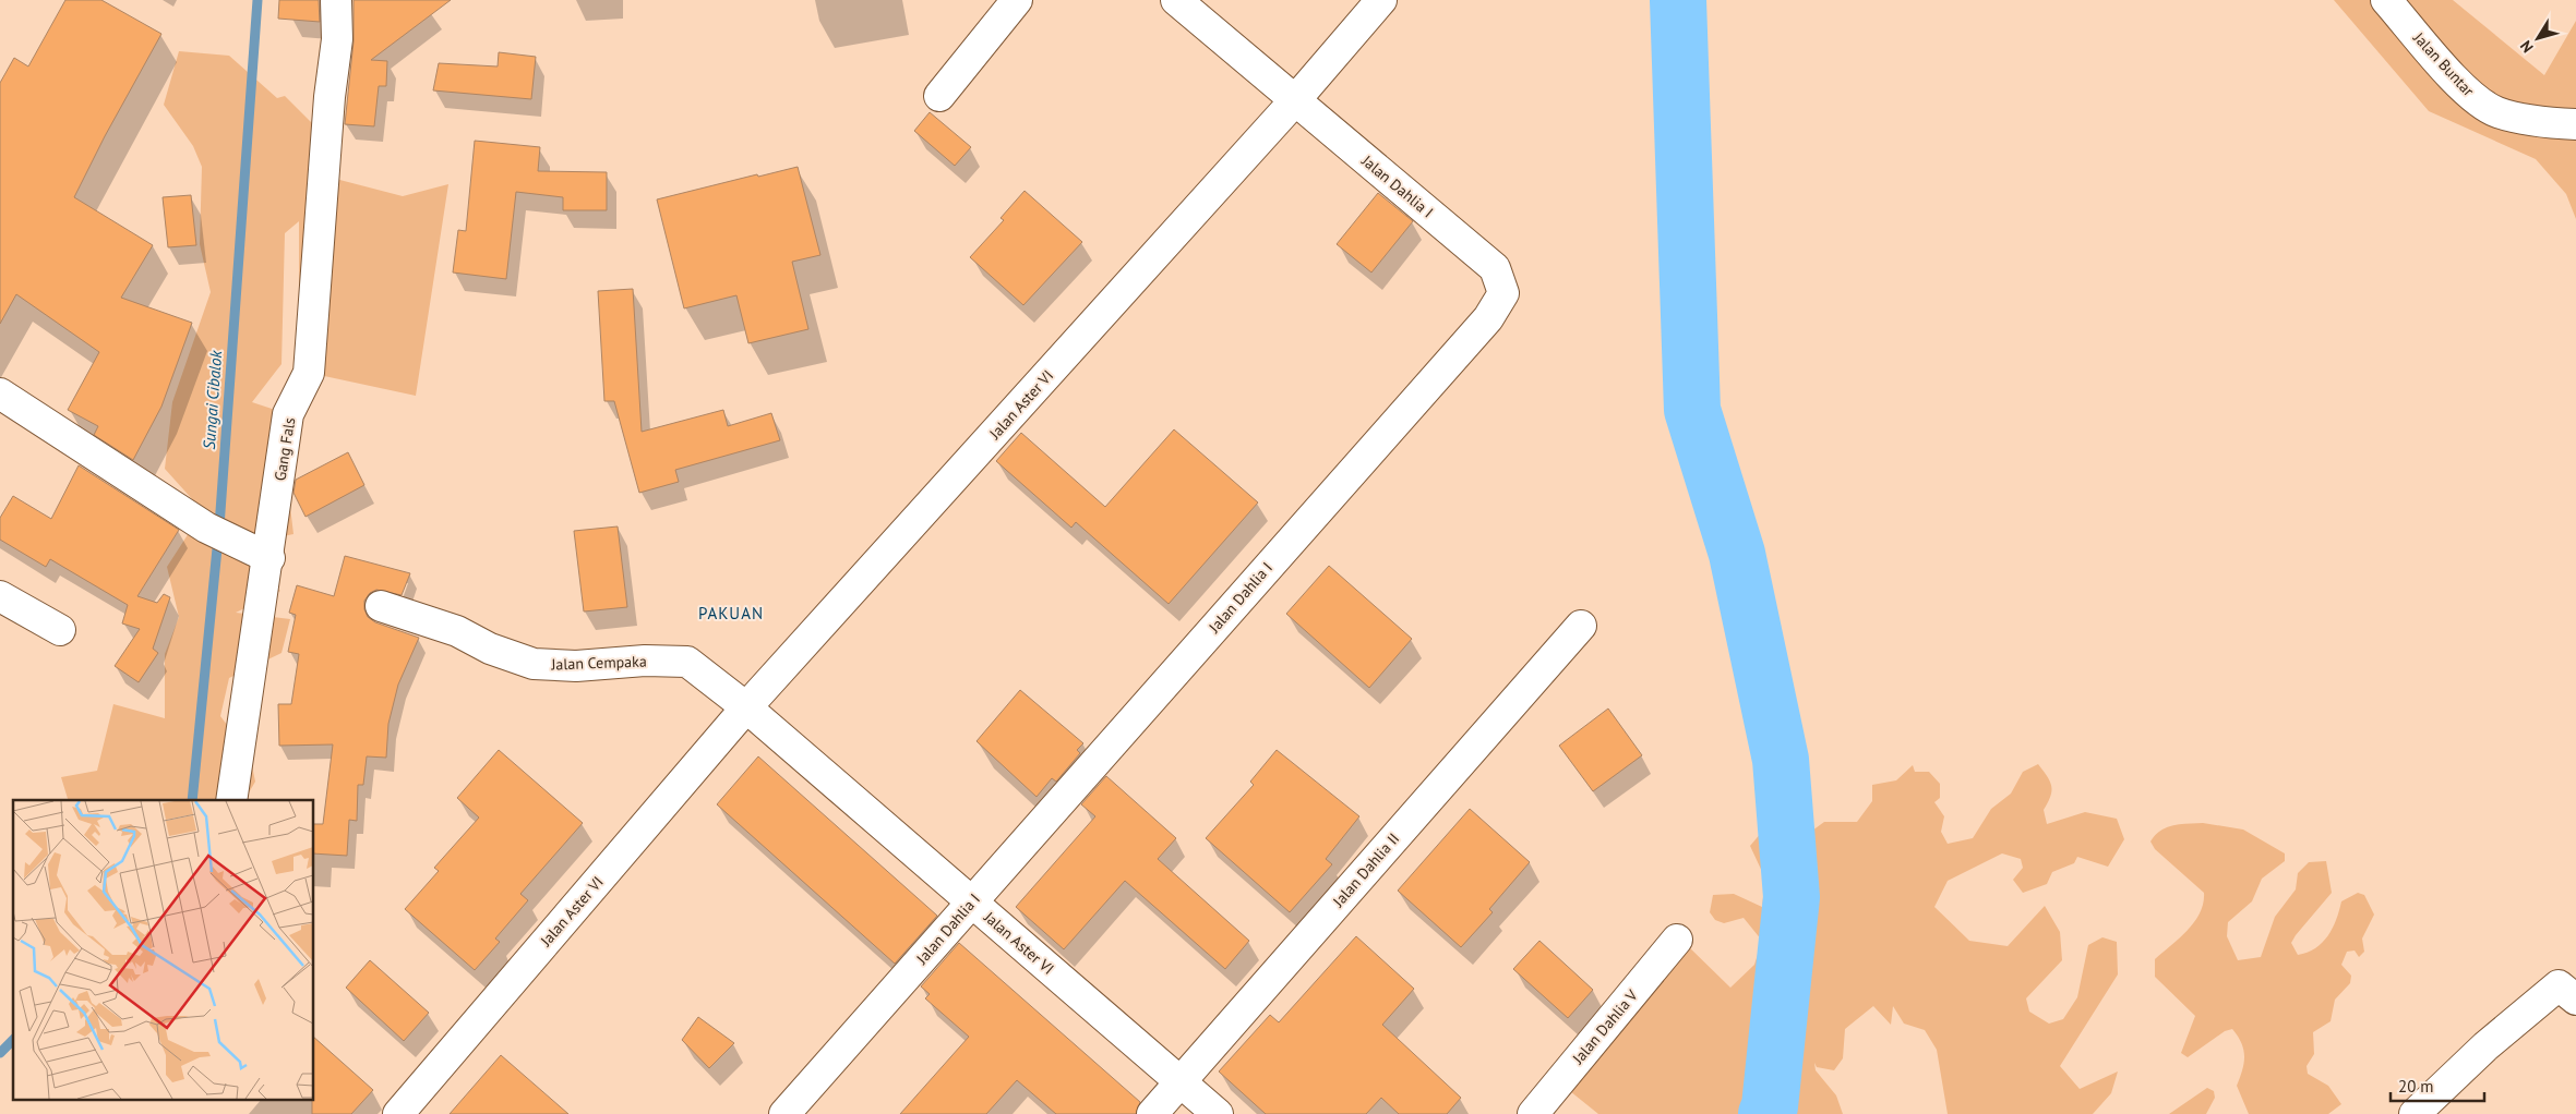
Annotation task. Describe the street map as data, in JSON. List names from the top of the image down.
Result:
{
  "streets": {
    "street": [
      "Jalan Buntar",
      "Jalan Dahlia I",
      "Jalan Aster VI",
      "Gang Fals",
      "Jalan Cempaka",
      "Jalan Dahlia II",
      "Jalan Dahlia V"
    ]
  },
  "crossings": [
    ["Jalan Dahlia I", "Jalan Aster VI"],
    ["Jalan Aster VI", "Jalan Cempaka"],
    ["Jalan Aster VI", "Jalan Dahlia II"]
  ],
  "districts": ["PAKUAN"],
  "water": ["Sungai Cibalok"],
  "scale_bar": "20 m",
  "north": "bottom left"
}
